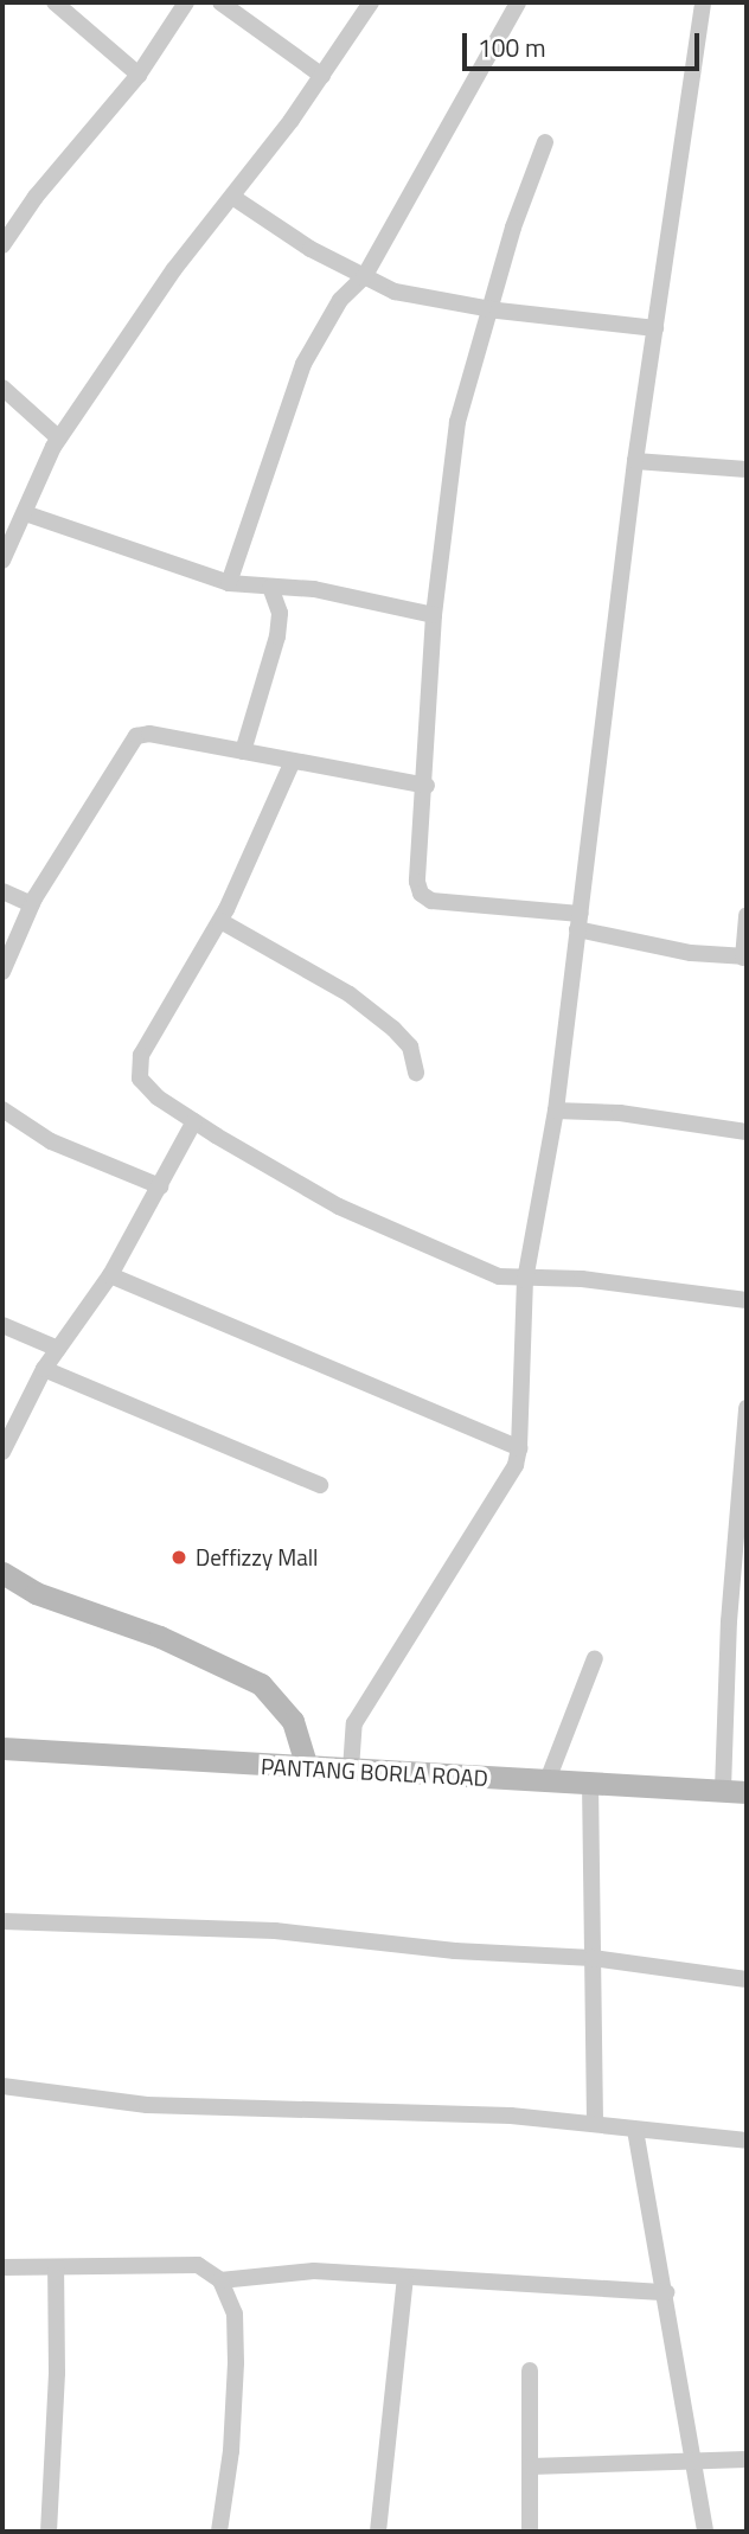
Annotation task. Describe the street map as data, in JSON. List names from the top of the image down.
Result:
{
  "streets": {
    "street": ["PANTANG BORLA ROAD"]
  },
  "places": ["Deffizzy Mall"],
  "scale_bar": "100 m"
}
